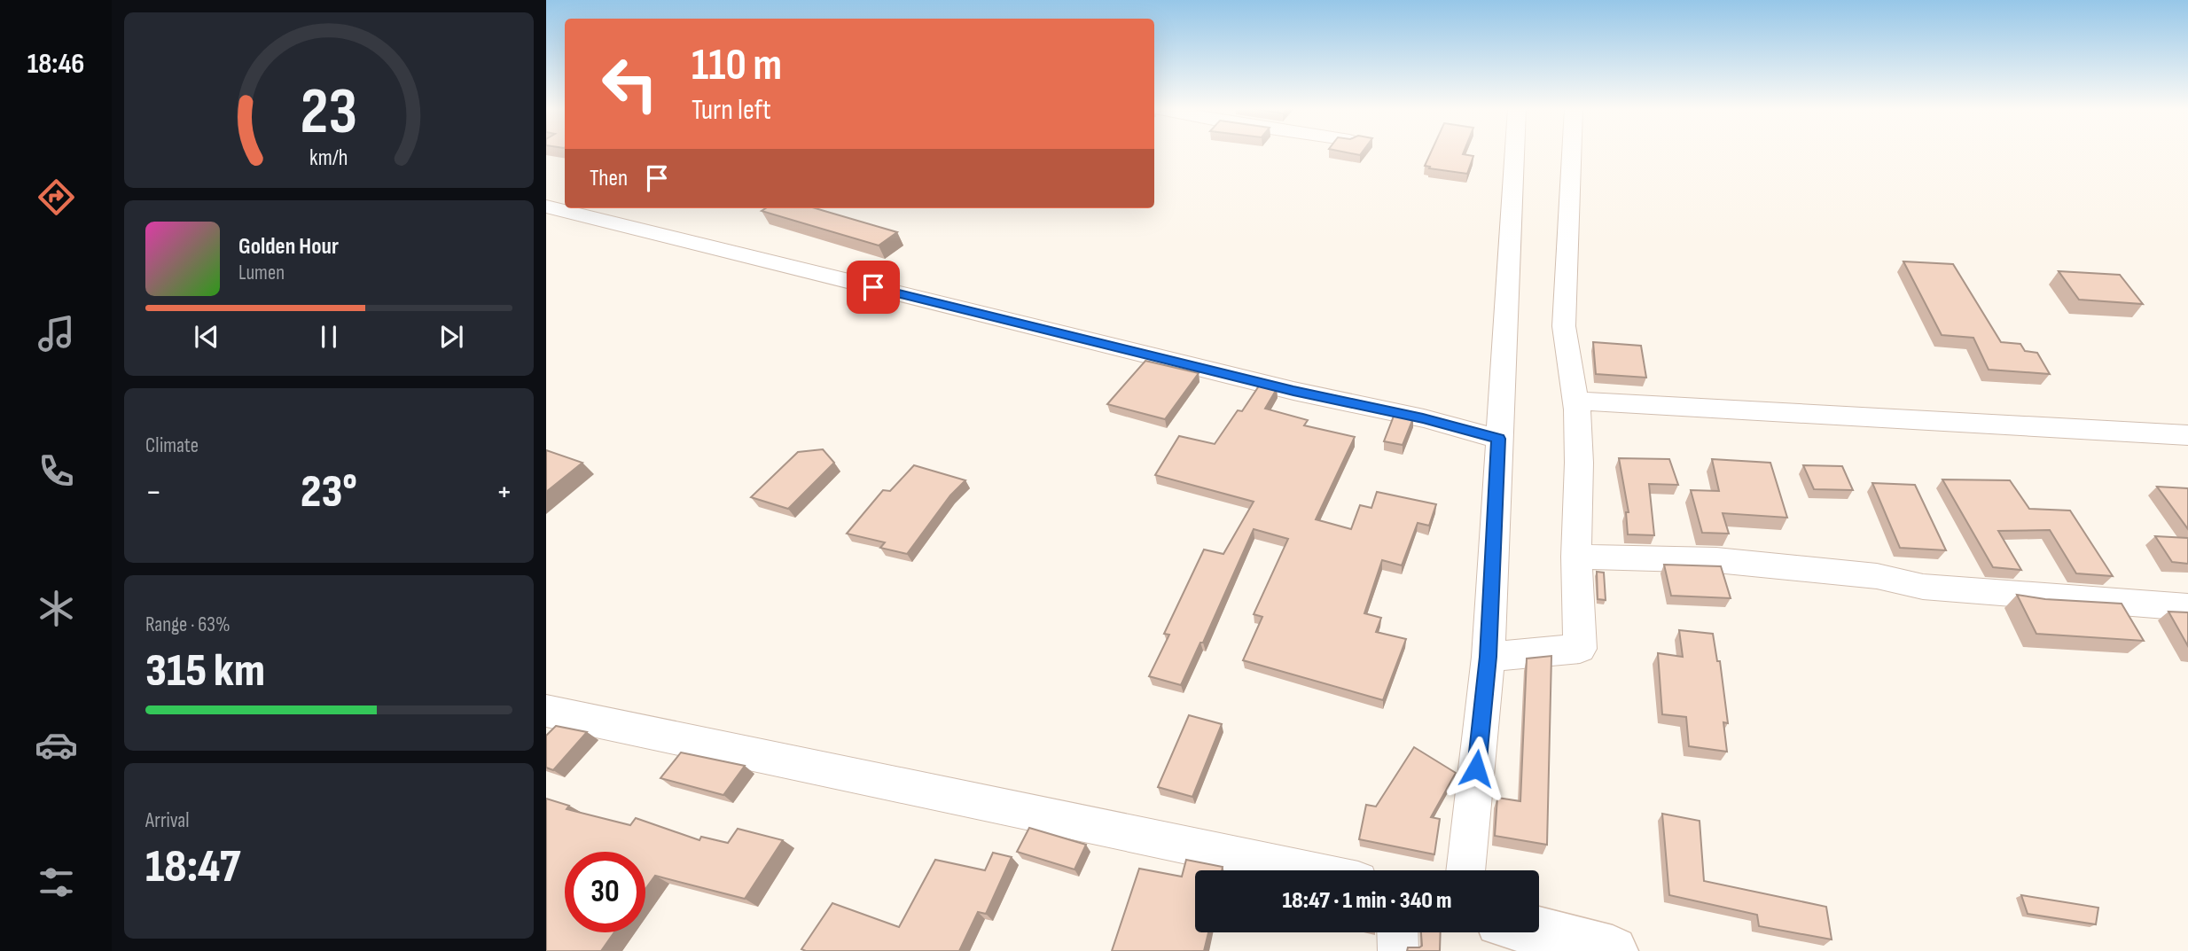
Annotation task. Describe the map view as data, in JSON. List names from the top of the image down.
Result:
{
  "page": {
    "tabs": "18:46",
    "turn": ["110 m", "Turn left"],
    "then": "Then",
    "song": ["Golden Hour", "Lumen"],
    "tile": [
      "Climate",
      ["Range · 63%", "315 km"],
      ["Arrival", "18:47"]
    ],
    "heat": ["−", "23°", "+"],
    "limit": "30",
    "trip": "18:47 · 1 min · 340 m",
    "gauge": ["23", "km/h"]
  }
}
